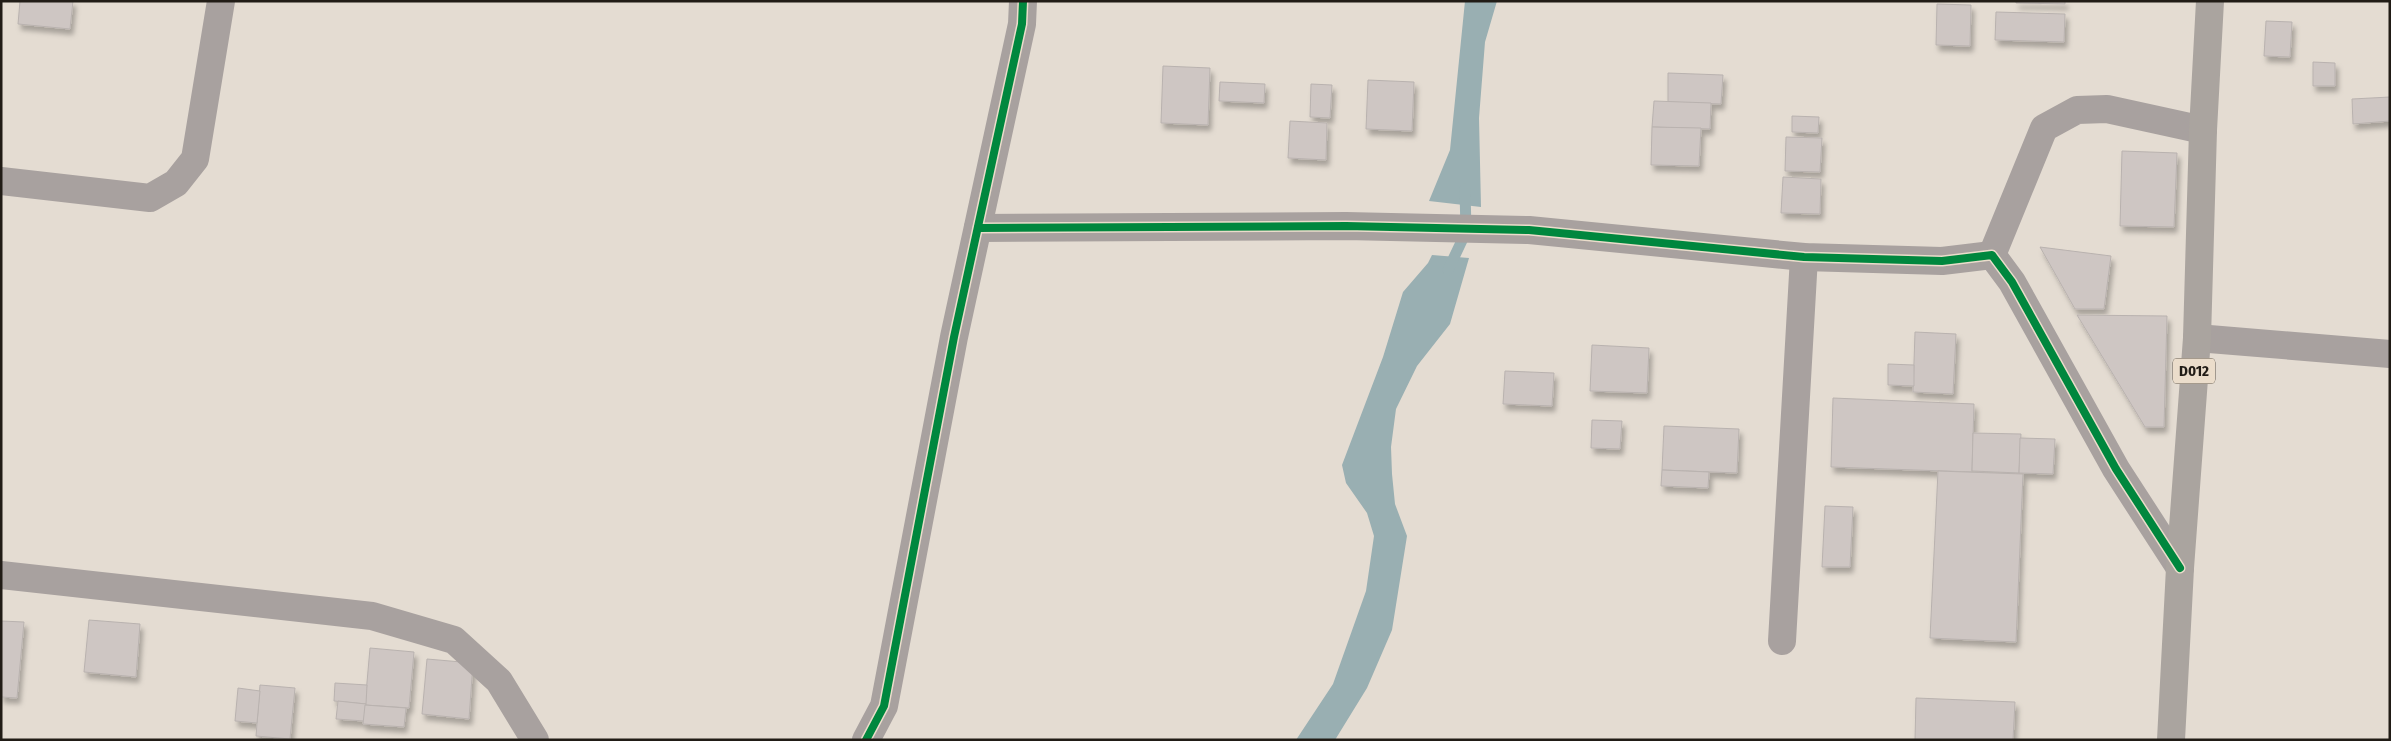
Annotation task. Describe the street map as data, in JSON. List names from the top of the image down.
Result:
{
  "streets": {
    "main road": ["D012"]
  }
}
